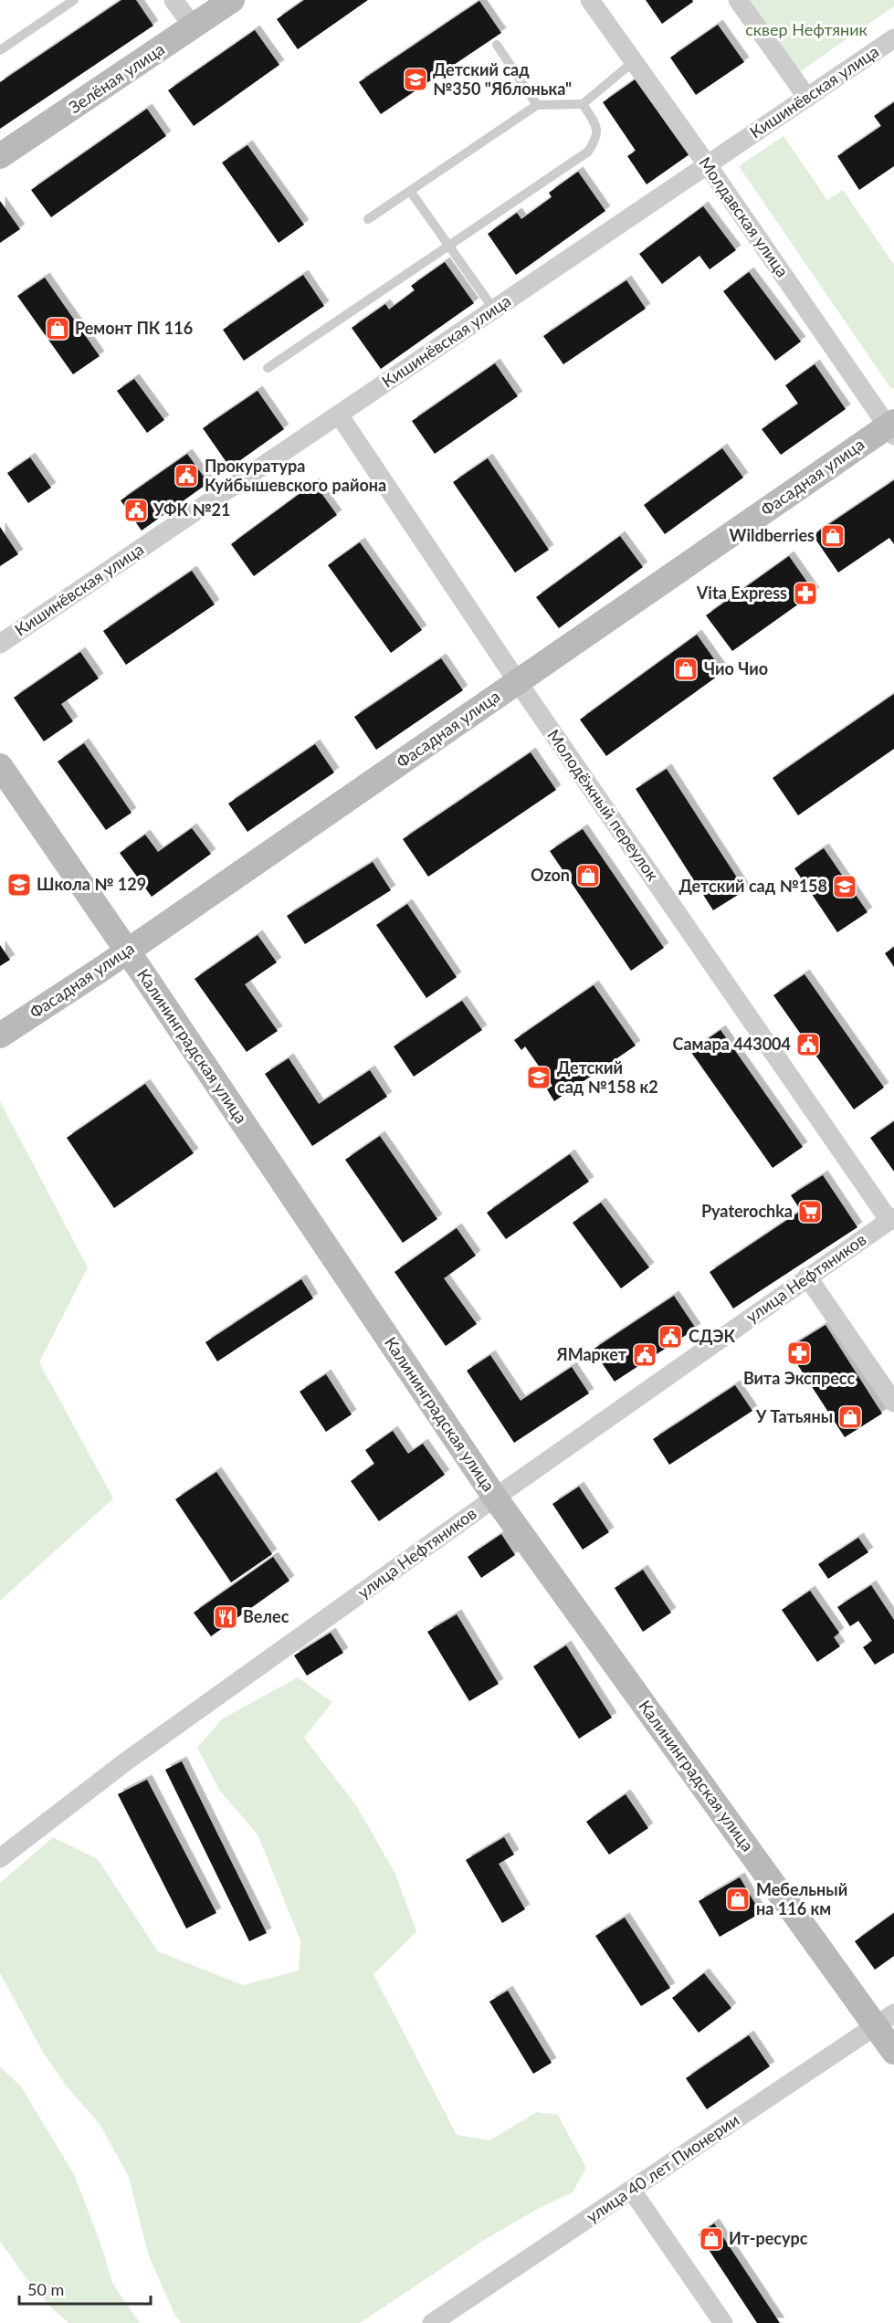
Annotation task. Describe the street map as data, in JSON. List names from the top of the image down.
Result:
{
  "streets": {
    "street": [
      "Зелёная улица",
      "Кишинёвская улица",
      "Молдавская улица",
      "Фасадная улица",
      "Молодёжный переулок",
      "Калининградская улица",
      "улица Нефтяников",
      "улица 40 лет Пионерии"
    ]
  },
  "crossings": [
    ["Кишинёвская улица", "Молдавская улица"],
    ["Кишинёвская улица", "Молодёжный переулок"],
    ["Молдавская улица", "Фасадная улица"],
    ["Фасадная улица", "Молодёжный переулок"],
    ["Фасадная улица", "Калининградская улица"],
    ["Молодёжный переулок", "улица Нефтяников"],
    ["Калининградская улица", "улица Нефтяников"],
    ["Калининградская улица", "улица 40 лет Пионерии"]
  ],
  "parks": ["сквер Нефтяник"],
  "places": {
    "school or university": [
      "Детский сад №350 \"Яблонька\"",
      "Школа № 129",
      "Детский сад №158",
      "Детский сад №158 к2"
    ],
    "shop": [
      "Ремонт ПК 116",
      "Wildberries",
      "Чио Чио",
      "Ozon",
      "У Татьяны",
      "Мебельный на 116 км",
      "Ит-ресурс"
    ],
    "public building": [
      "Прокуратура Куйбышевского района",
      "УФК №21",
      "Самара 443004",
      "СДЭК",
      "ЯМаркет"
    ],
    "pharmacy": ["Vita Express", "Вита Экспресс"],
    "supermarket": ["Pyaterochka"],
    "restaurant": ["Велес"]
  },
  "scale_bar": "50 m"
}
